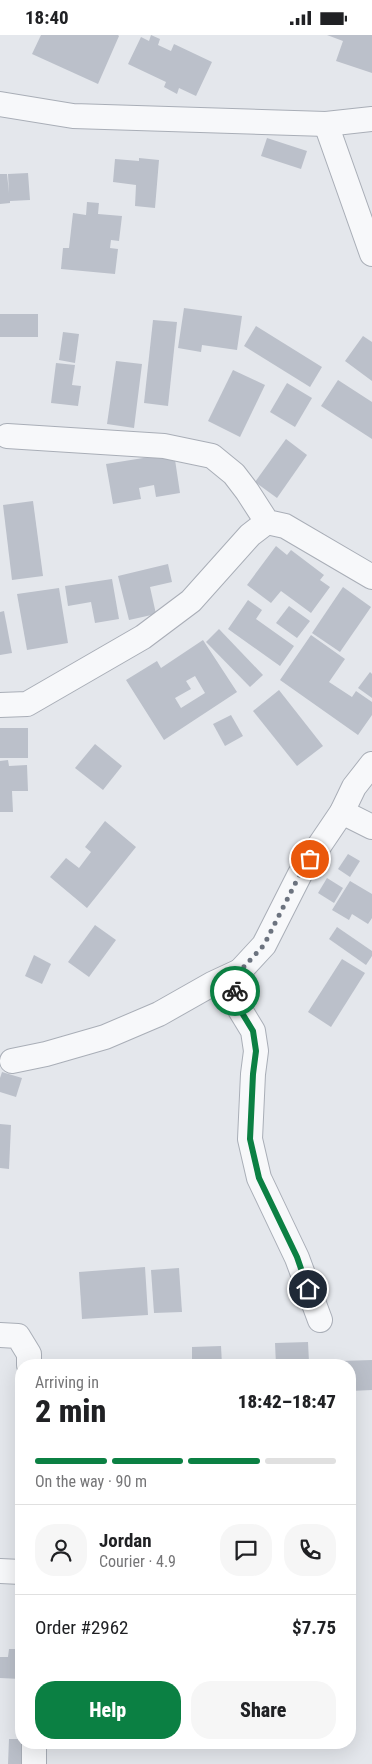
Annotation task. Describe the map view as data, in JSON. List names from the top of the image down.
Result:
{
  "page": {
    "status": "18:40",
    "heading": ["2 min", "Arriving in", "18:42–18:47"],
    "panel": [
      "Jordan",
      "Courier · 4.9",
      "Order #2962",
      "$7.75"
    ],
    "bar": "On the way · 90 m",
    "buttons": ["Help", "Share"]
  }
}
